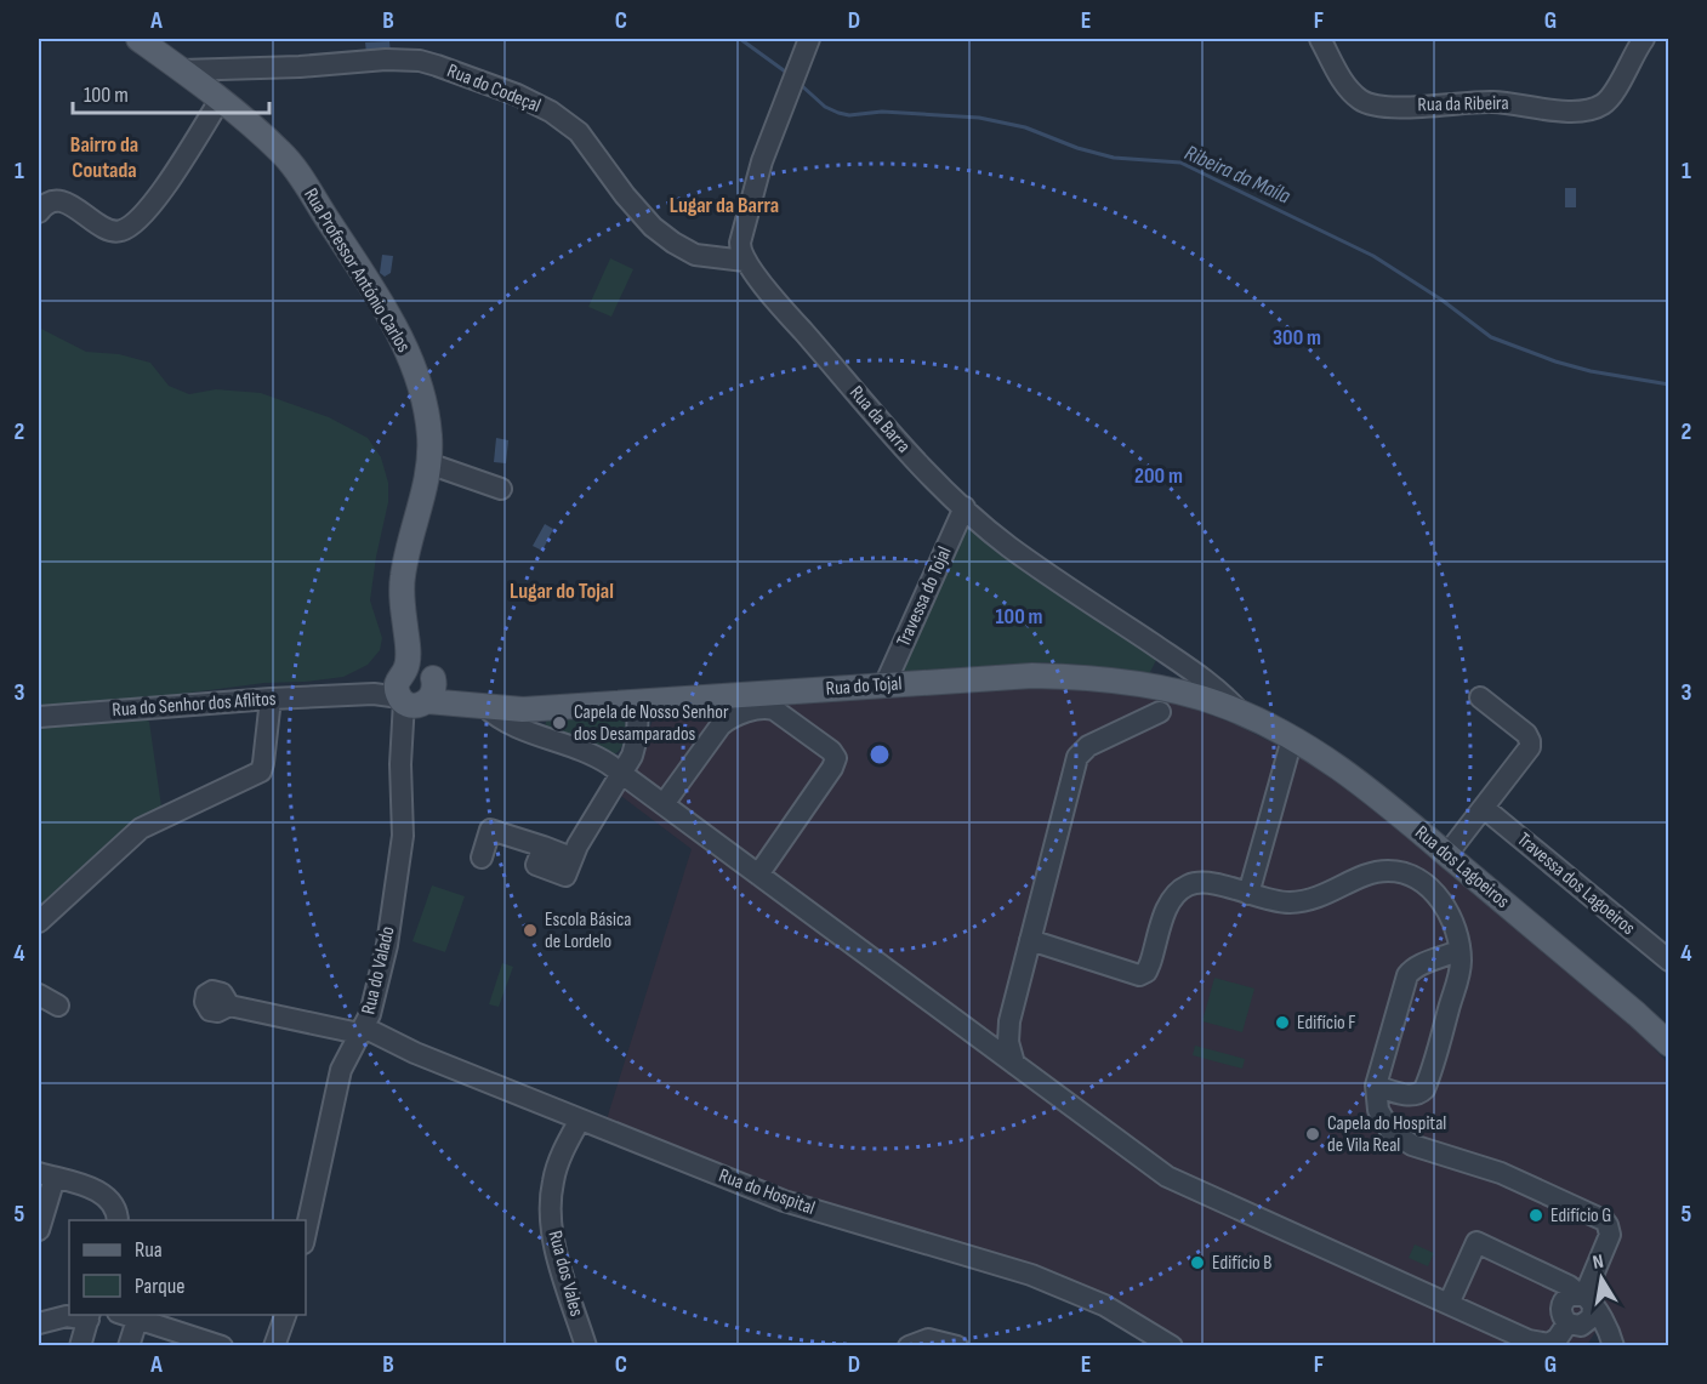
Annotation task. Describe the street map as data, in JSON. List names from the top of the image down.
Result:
{
  "streets": {
    "main road": ["Rua Professor António Carlos", "Rua do Tojal", "Rua dos Lagoeiros"],
    "street": [
      "Rua do Codeçal",
      "Rua da Ribeira",
      "Rua da Barra",
      "Travessa do Tojal",
      "Rua do Senhor dos Aflitos",
      "Travessa dos Lagoeiros",
      "Rua do Valado",
      "Rua do Hospital",
      "Rua dos Vales"
    ]
  },
  "crossings": [
    ["Rua do Codeçal", "Rua Professor António Carlos"],
    ["Rua do Codeçal", "Rua da Barra"],
    ["Rua Professor António Carlos", "Rua do Tojal"],
    ["Rua Professor António Carlos", "Rua do Senhor dos Aflitos"],
    ["Rua Professor António Carlos", "Rua do Valado"],
    ["Rua da Barra", "Travessa do Tojal"],
    ["Rua da Barra", "Rua do Tojal"],
    ["Rua da Barra", "Rua dos Lagoeiros"],
    ["Travessa do Tojal", "Rua do Tojal"],
    ["Rua do Tojal", "Rua do Senhor dos Aflitos"],
    ["Rua do Tojal", "Rua dos Lagoeiros"],
    ["Rua do Tojal", "Rua do Valado"],
    ["Rua do Senhor dos Aflitos", "Rua do Valado"],
    ["Rua do Valado", "Rua do Hospital"],
    ["Rua do Hospital", "Rua dos Vales"]
  ],
  "districts": ["Bairro da Coutada", "Lugar da Barra", "Lugar do Tojal"],
  "water": ["Ribeira da Maíla"],
  "places": [
    "Capela de Nosso Senhor dos Desamparados",
    "Escola Básica de Lordelo",
    "Edifício F",
    "Capela do Hospital de Vila Real",
    "Edifício G",
    "Edifício B"
  ],
  "legend": ["Rua", "Parque"],
  "scale_bar": "100 m",
  "north": "top",
  "grid": {
    "columns": [
      "A",
      "B",
      "C",
      "D",
      "E",
      "F",
      "G"
    ],
    "rows": [
      "1",
      "2",
      "3",
      "4",
      "5"
    ]
  },
  "rings": ["300 m", "200 m", "100 m"]
}
